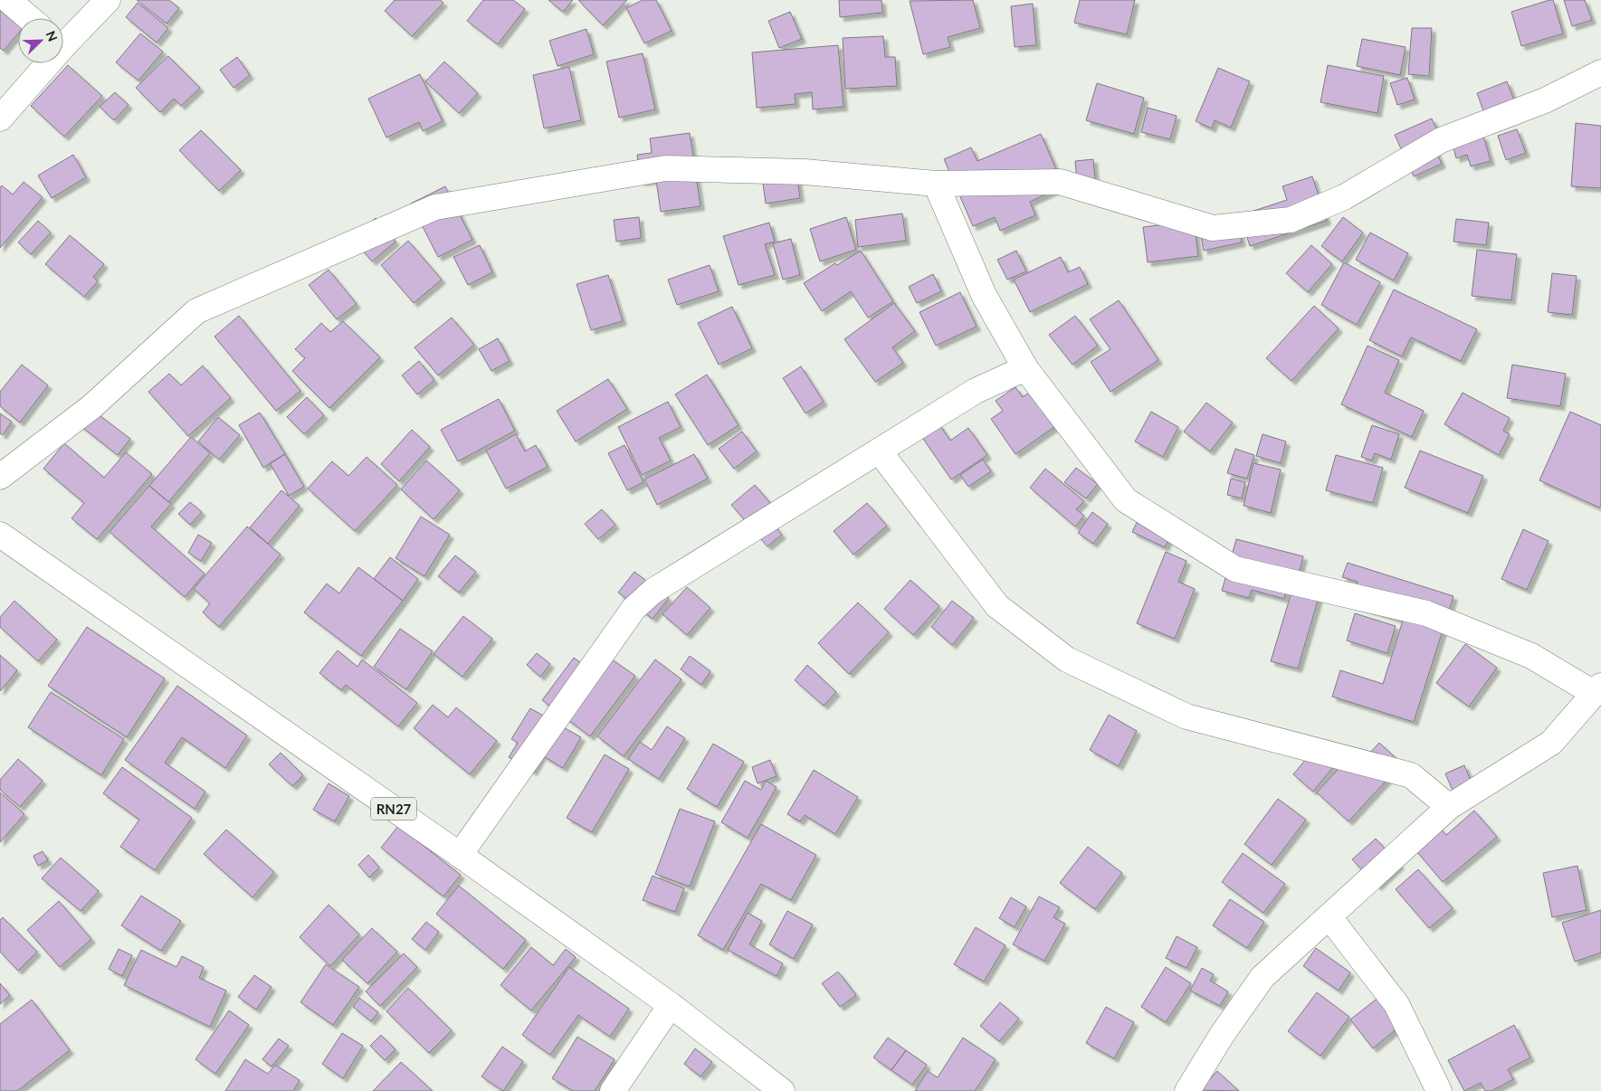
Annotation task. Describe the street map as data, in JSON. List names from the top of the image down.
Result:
{
  "streets": {
    "street": ["RN27"]
  },
  "north": "top right"
}
